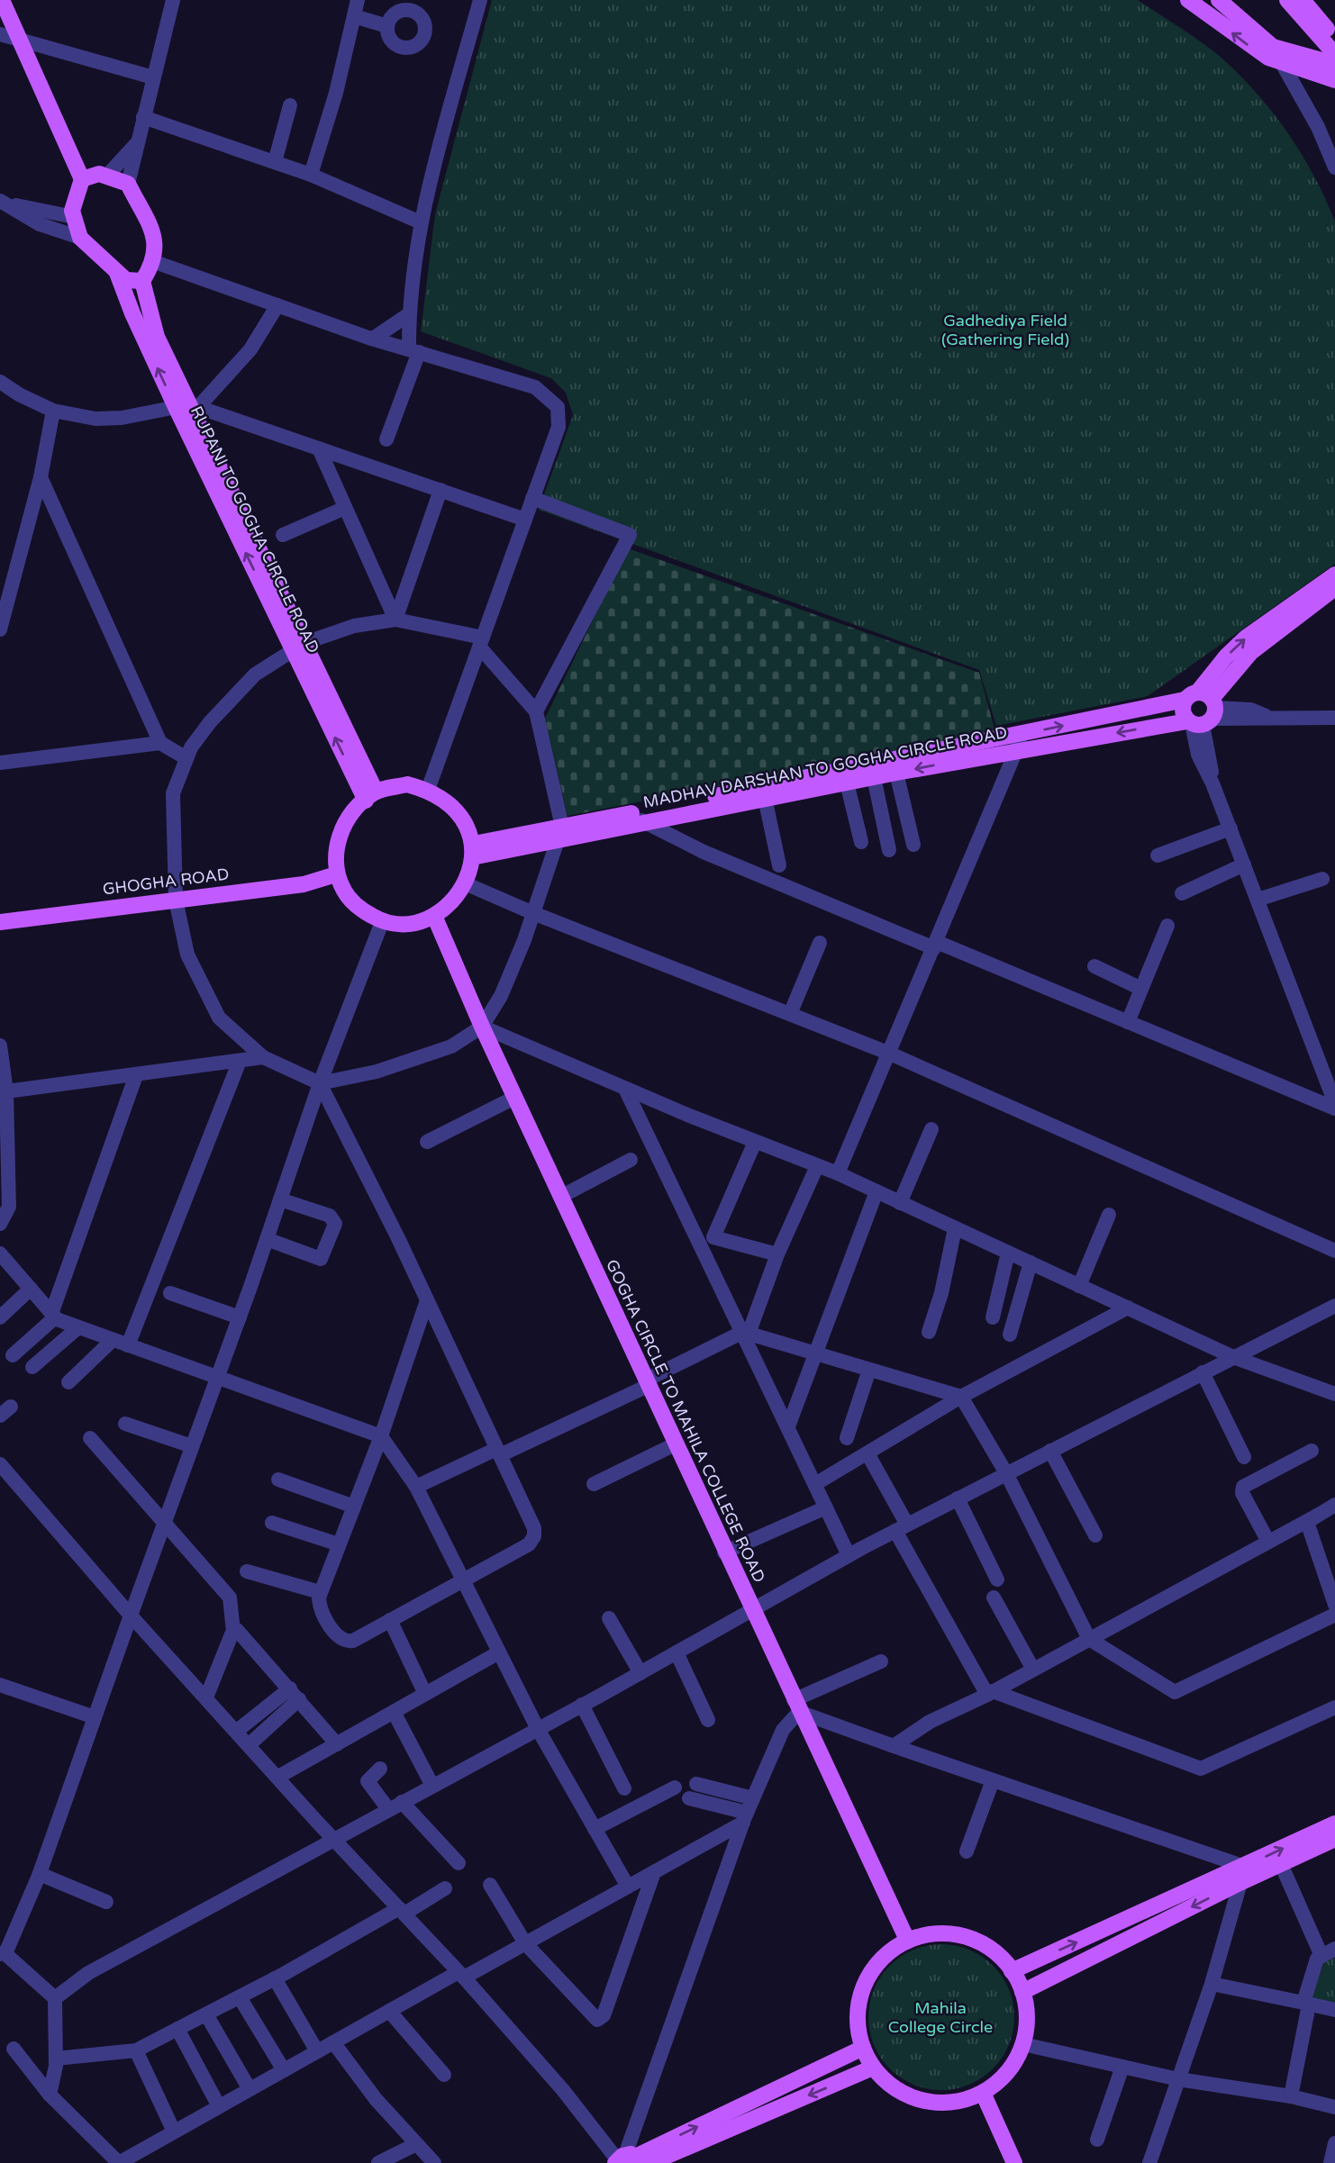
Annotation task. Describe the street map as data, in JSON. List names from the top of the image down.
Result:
{
  "streets": {
    "main road": [
      "RUPANI TO GOGHA CIRCLE ROAD",
      "MADHAV DARSHAN TO GOGHA CIRCLE ROAD",
      "GHOGHA ROAD",
      "GOGHA CIRCLE TO MAHILA COLLEGE ROAD"
    ]
  },
  "crossings": [
    ["RUPANI TO GOGHA CIRCLE ROAD", "MADHAV DARSHAN TO GOGHA CIRCLE ROAD"],
    ["RUPANI TO GOGHA CIRCLE ROAD", "GHOGHA ROAD"],
    ["RUPANI TO GOGHA CIRCLE ROAD", "GOGHA CIRCLE TO MAHILA COLLEGE ROAD"],
    ["MADHAV DARSHAN TO GOGHA CIRCLE ROAD", "GHOGHA ROAD"],
    ["MADHAV DARSHAN TO GOGHA CIRCLE ROAD", "GOGHA CIRCLE TO MAHILA COLLEGE ROAD"],
    ["GHOGHA ROAD", "GOGHA CIRCLE TO MAHILA COLLEGE ROAD"]
  ],
  "parks": ["Gadhediya Field (Gathering Field)", "Mahila College Circle"]
}
